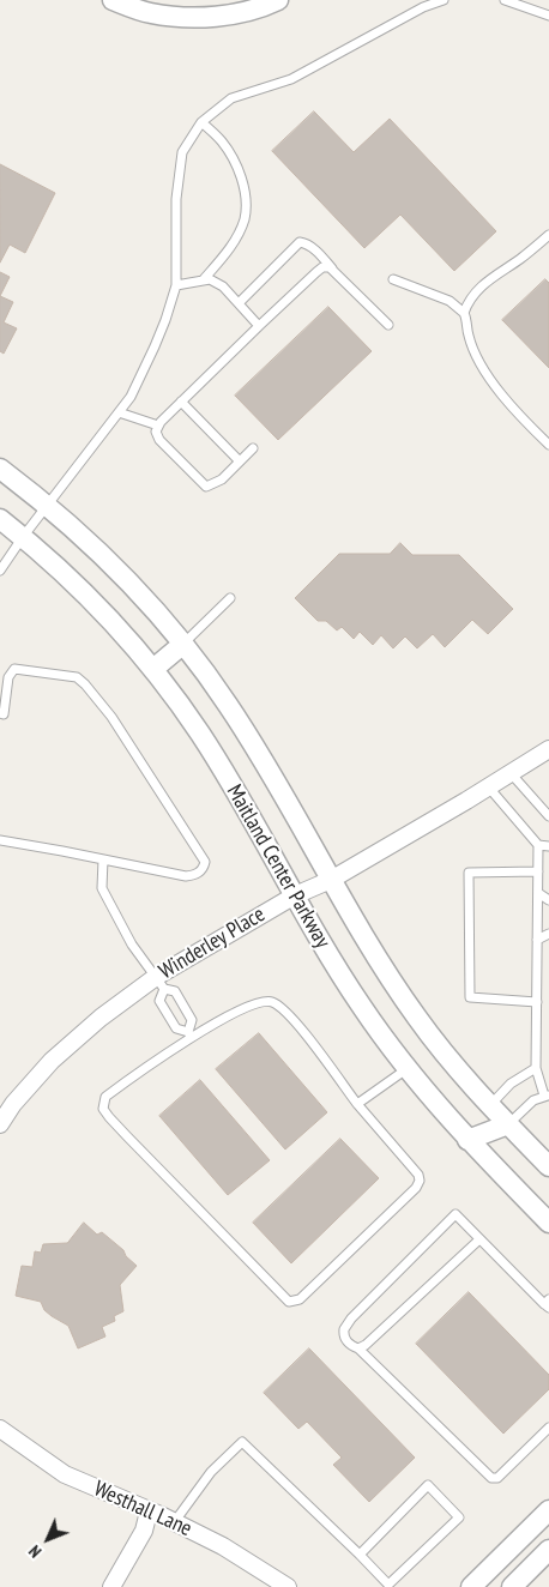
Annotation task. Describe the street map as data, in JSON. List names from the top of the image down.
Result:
{
  "streets": {
    "street": ["Maitland Center Parkway", "Winderley Place", "Westhall Lane"]
  },
  "crossings": [
    ["Maitland Center Parkway", "Winderley Place"]
  ],
  "north": "bottom left"
}
